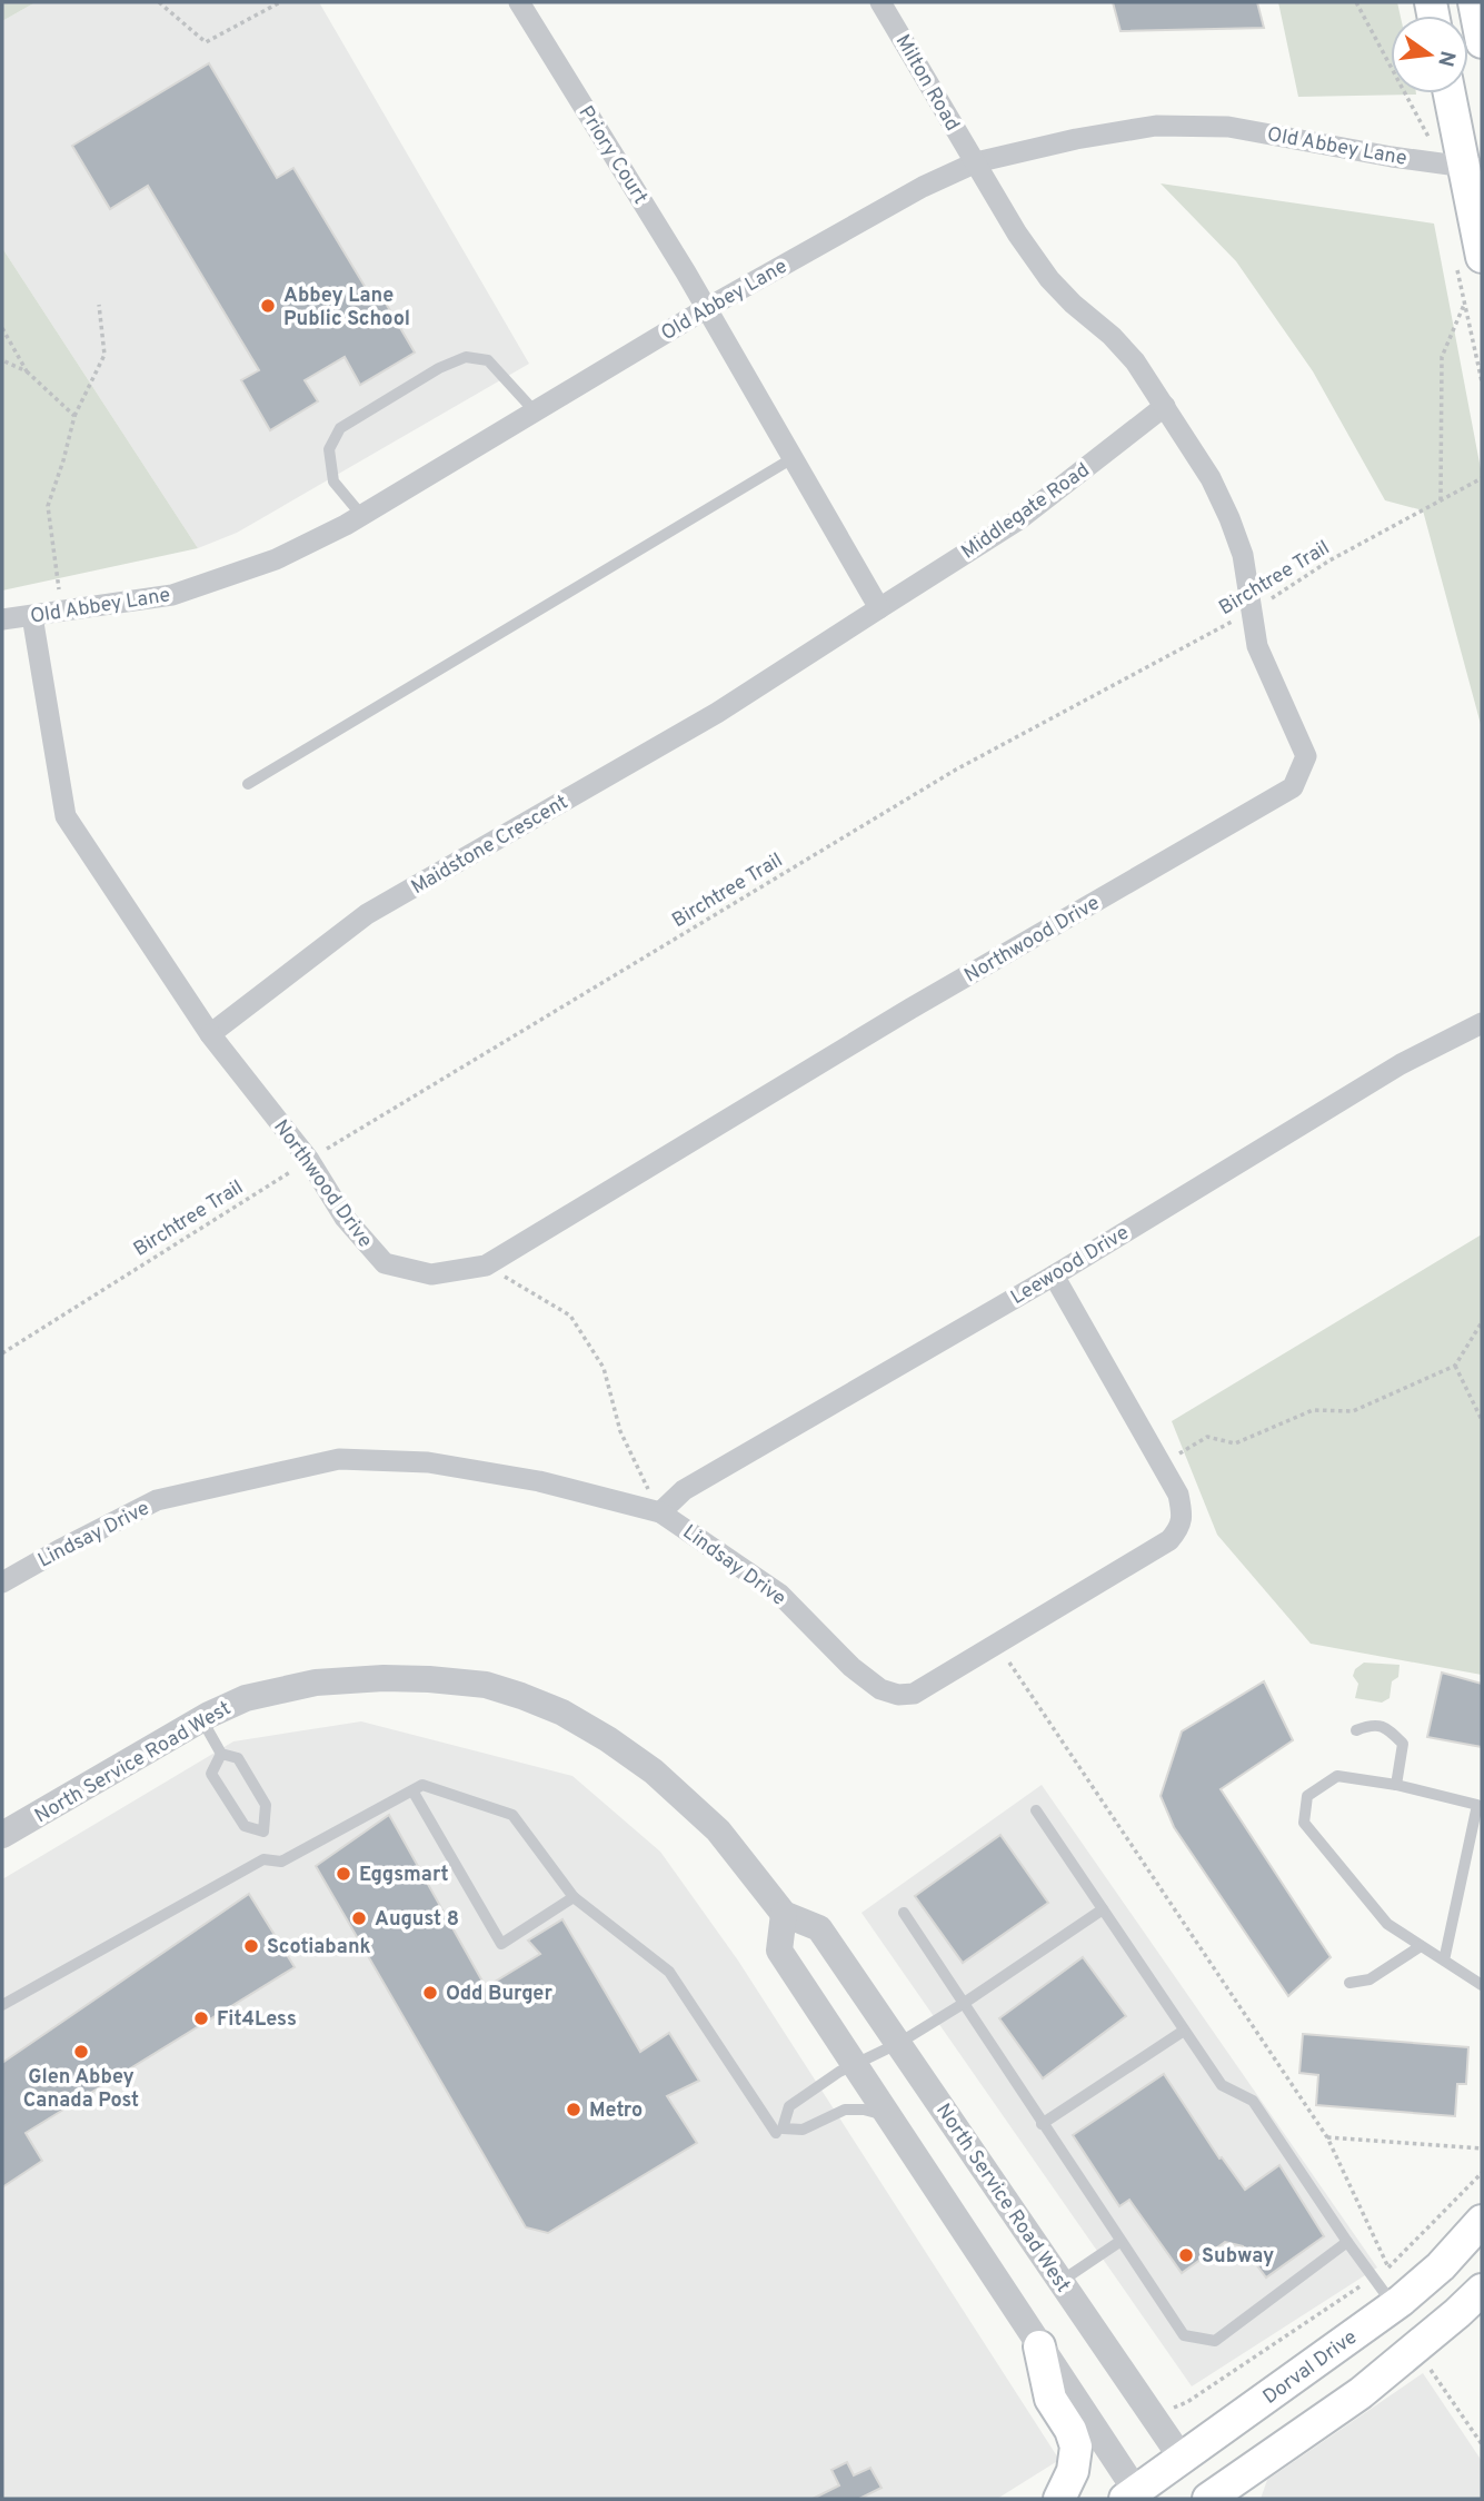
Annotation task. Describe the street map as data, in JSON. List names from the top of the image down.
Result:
{
  "streets": {
    "main road": ["North Service Road West", "Dorval Drive"],
    "street": [
      "Milton Road",
      "Old Abbey Lane",
      "Priory Court",
      "Middlegate Road",
      "Maidstone Crescent",
      "Northwood Drive",
      "Leewood Drive",
      "Lindsay Drive"
    ],
    "path": ["Birchtree Trail"]
  },
  "crossings": [
    ["Milton Road", "Old Abbey Lane"],
    ["Milton Road", "Northwood Drive"],
    ["Old Abbey Lane", "Priory Court"],
    ["Old Abbey Lane", "Northwood Drive"],
    ["Middlegate Road", "Maidstone Crescent"],
    ["Middlegate Road", "Northwood Drive"],
    ["Birchtree Trail", "Northwood Drive"],
    ["Maidstone Crescent", "Northwood Drive"],
    ["Leewood Drive", "Lindsay Drive"],
    ["North Service Road West", "Dorval Drive"]
  ],
  "places": [
    "Abbey Lane Public School",
    "Eggsmart",
    "August 8",
    "Scotiabank",
    "Odd Burger",
    "Fit4Less",
    "Glen Abbey Canada Post",
    "Metro",
    "Subway"
  ],
  "north": "right"
}
